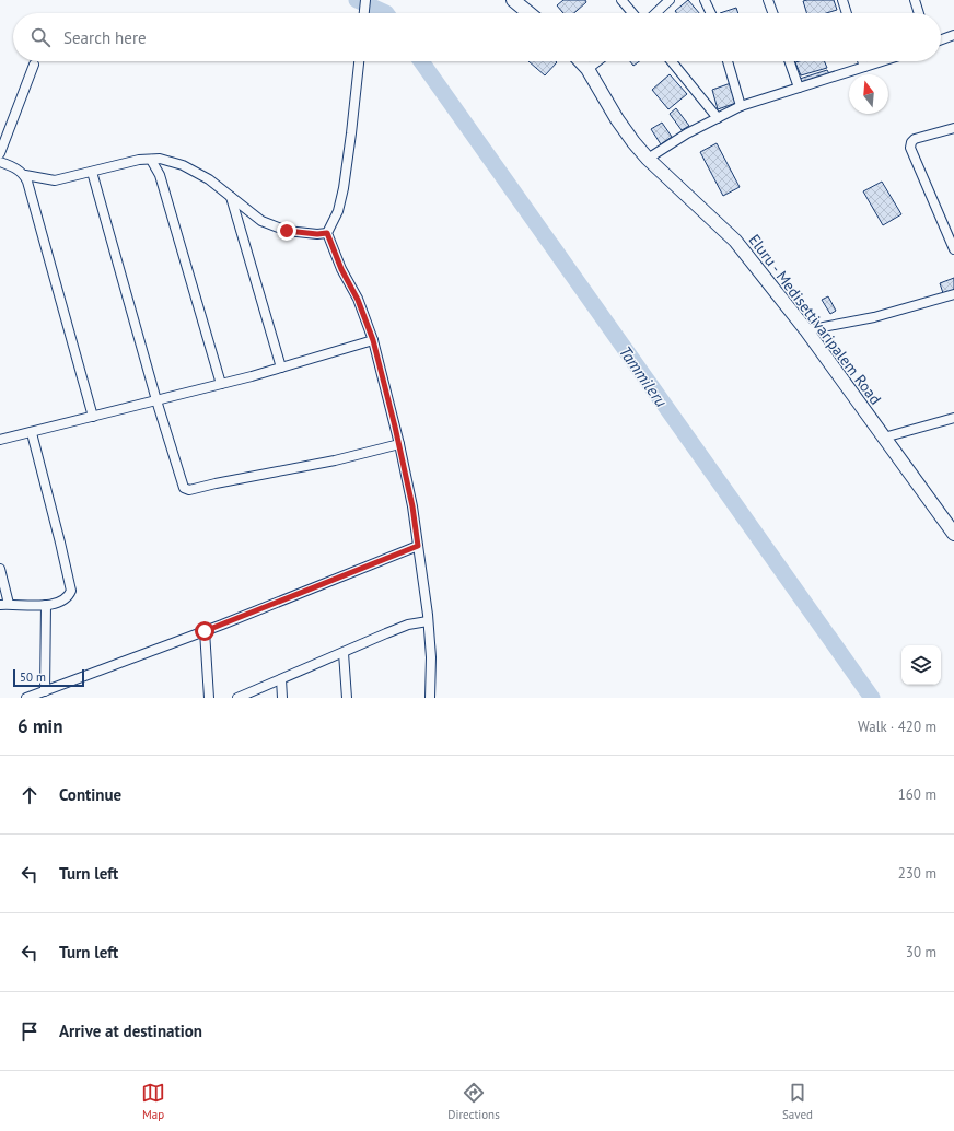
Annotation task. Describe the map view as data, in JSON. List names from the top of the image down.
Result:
{
  "streets": {
    "main road": ["Eluru - Medisettivaripalem Road"]
  },
  "water": ["Tammileru"],
  "scale_bar": "50 m",
  "north": "top",
  "page": {
    "search": "Search here",
    "scale": "50 m",
    "heading": ["6 min", "Walk · 420 m"],
    "list": [
      ["Continue", "160 m"],
      ["Turn left", "230 m"],
      ["Turn left", "30 m"],
      "Arrive at destination"
    ],
    "nav": ["Map", "Directions", "Saved"]
  }
}
